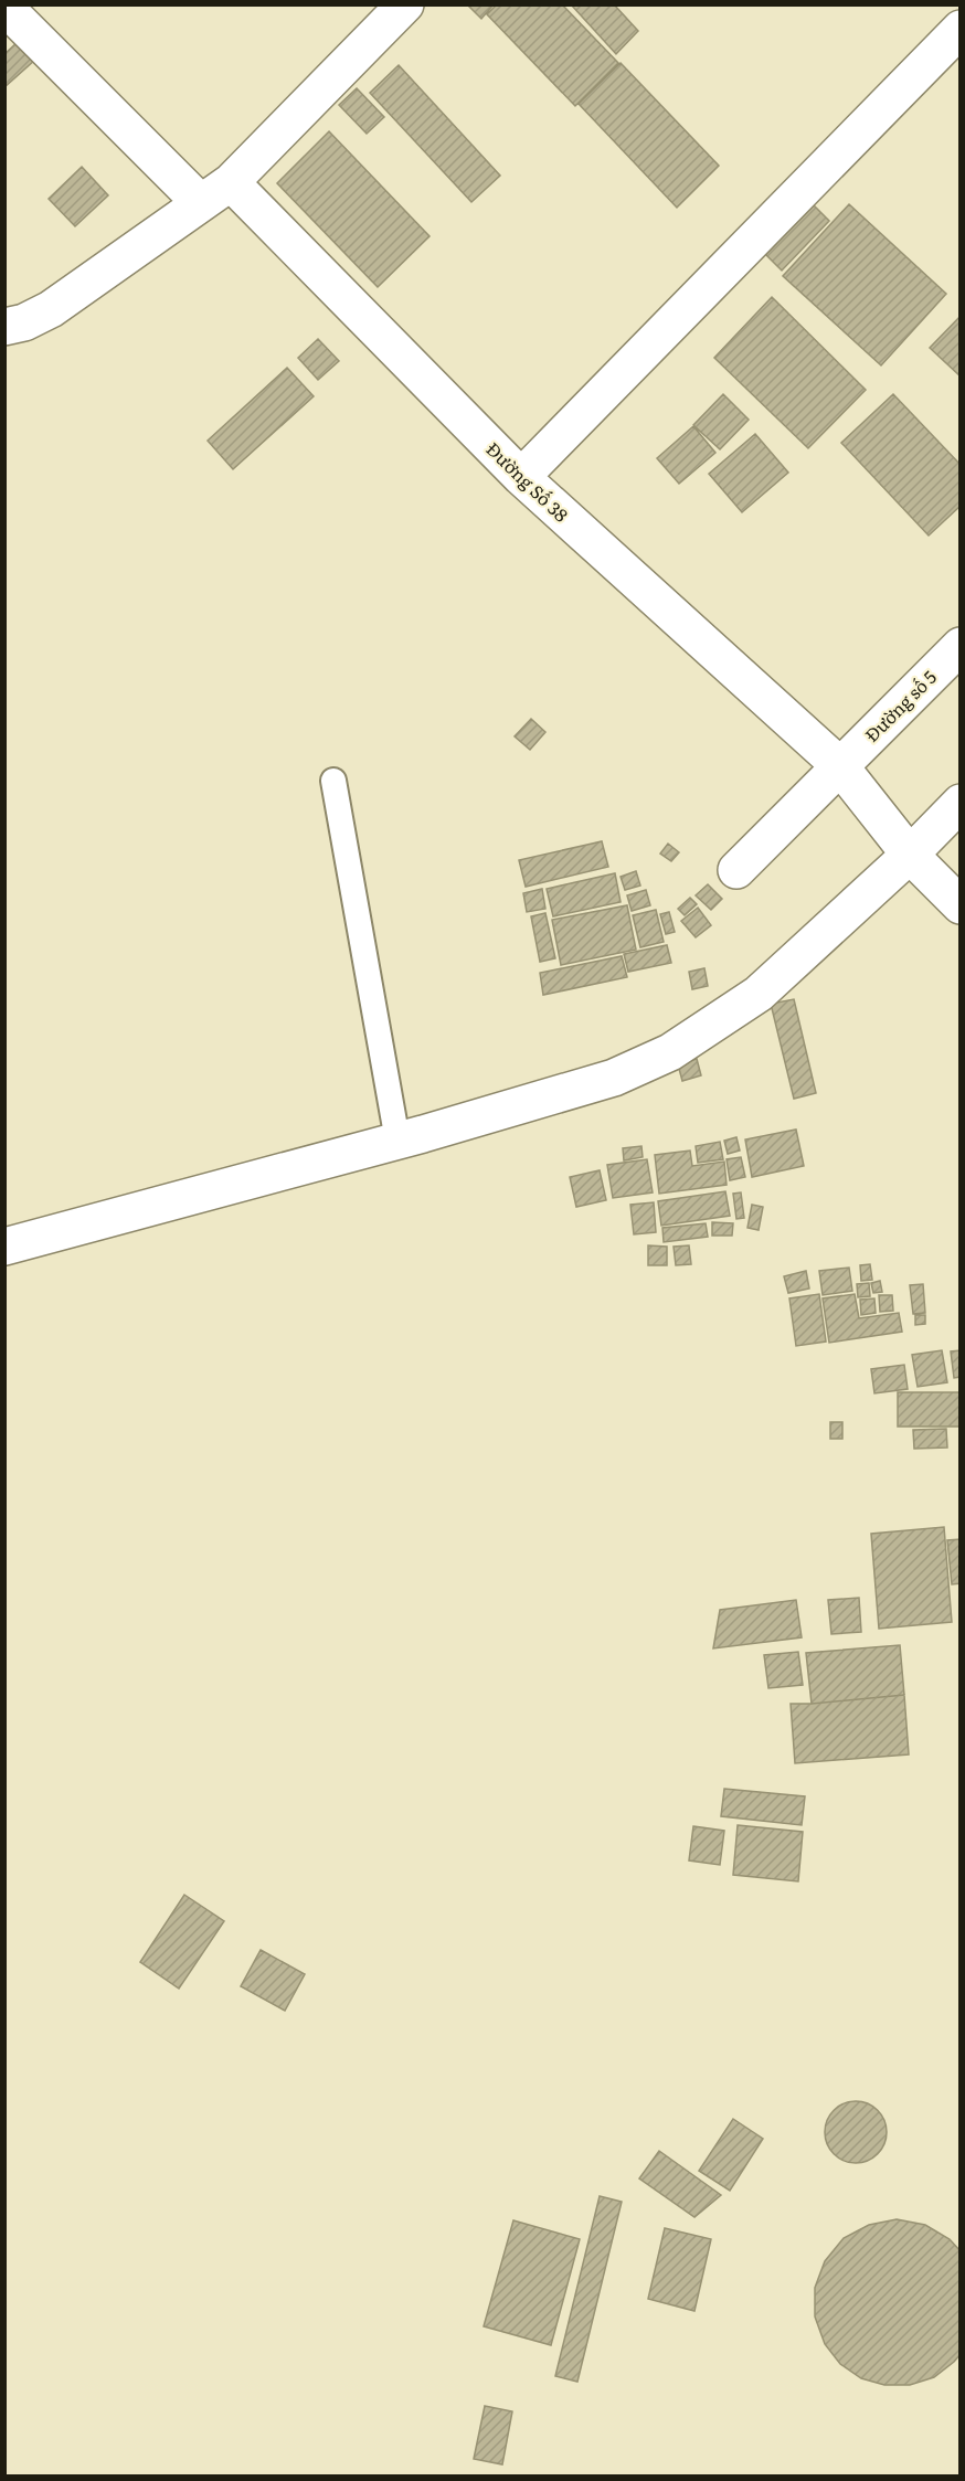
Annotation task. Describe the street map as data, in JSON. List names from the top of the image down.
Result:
{
  "streets": {
    "street": ["Đường Số 38", "Đường số 5"]
  },
  "crossings": [
    ["Đường Số 38", "Đường số 5"]
  ]
}
